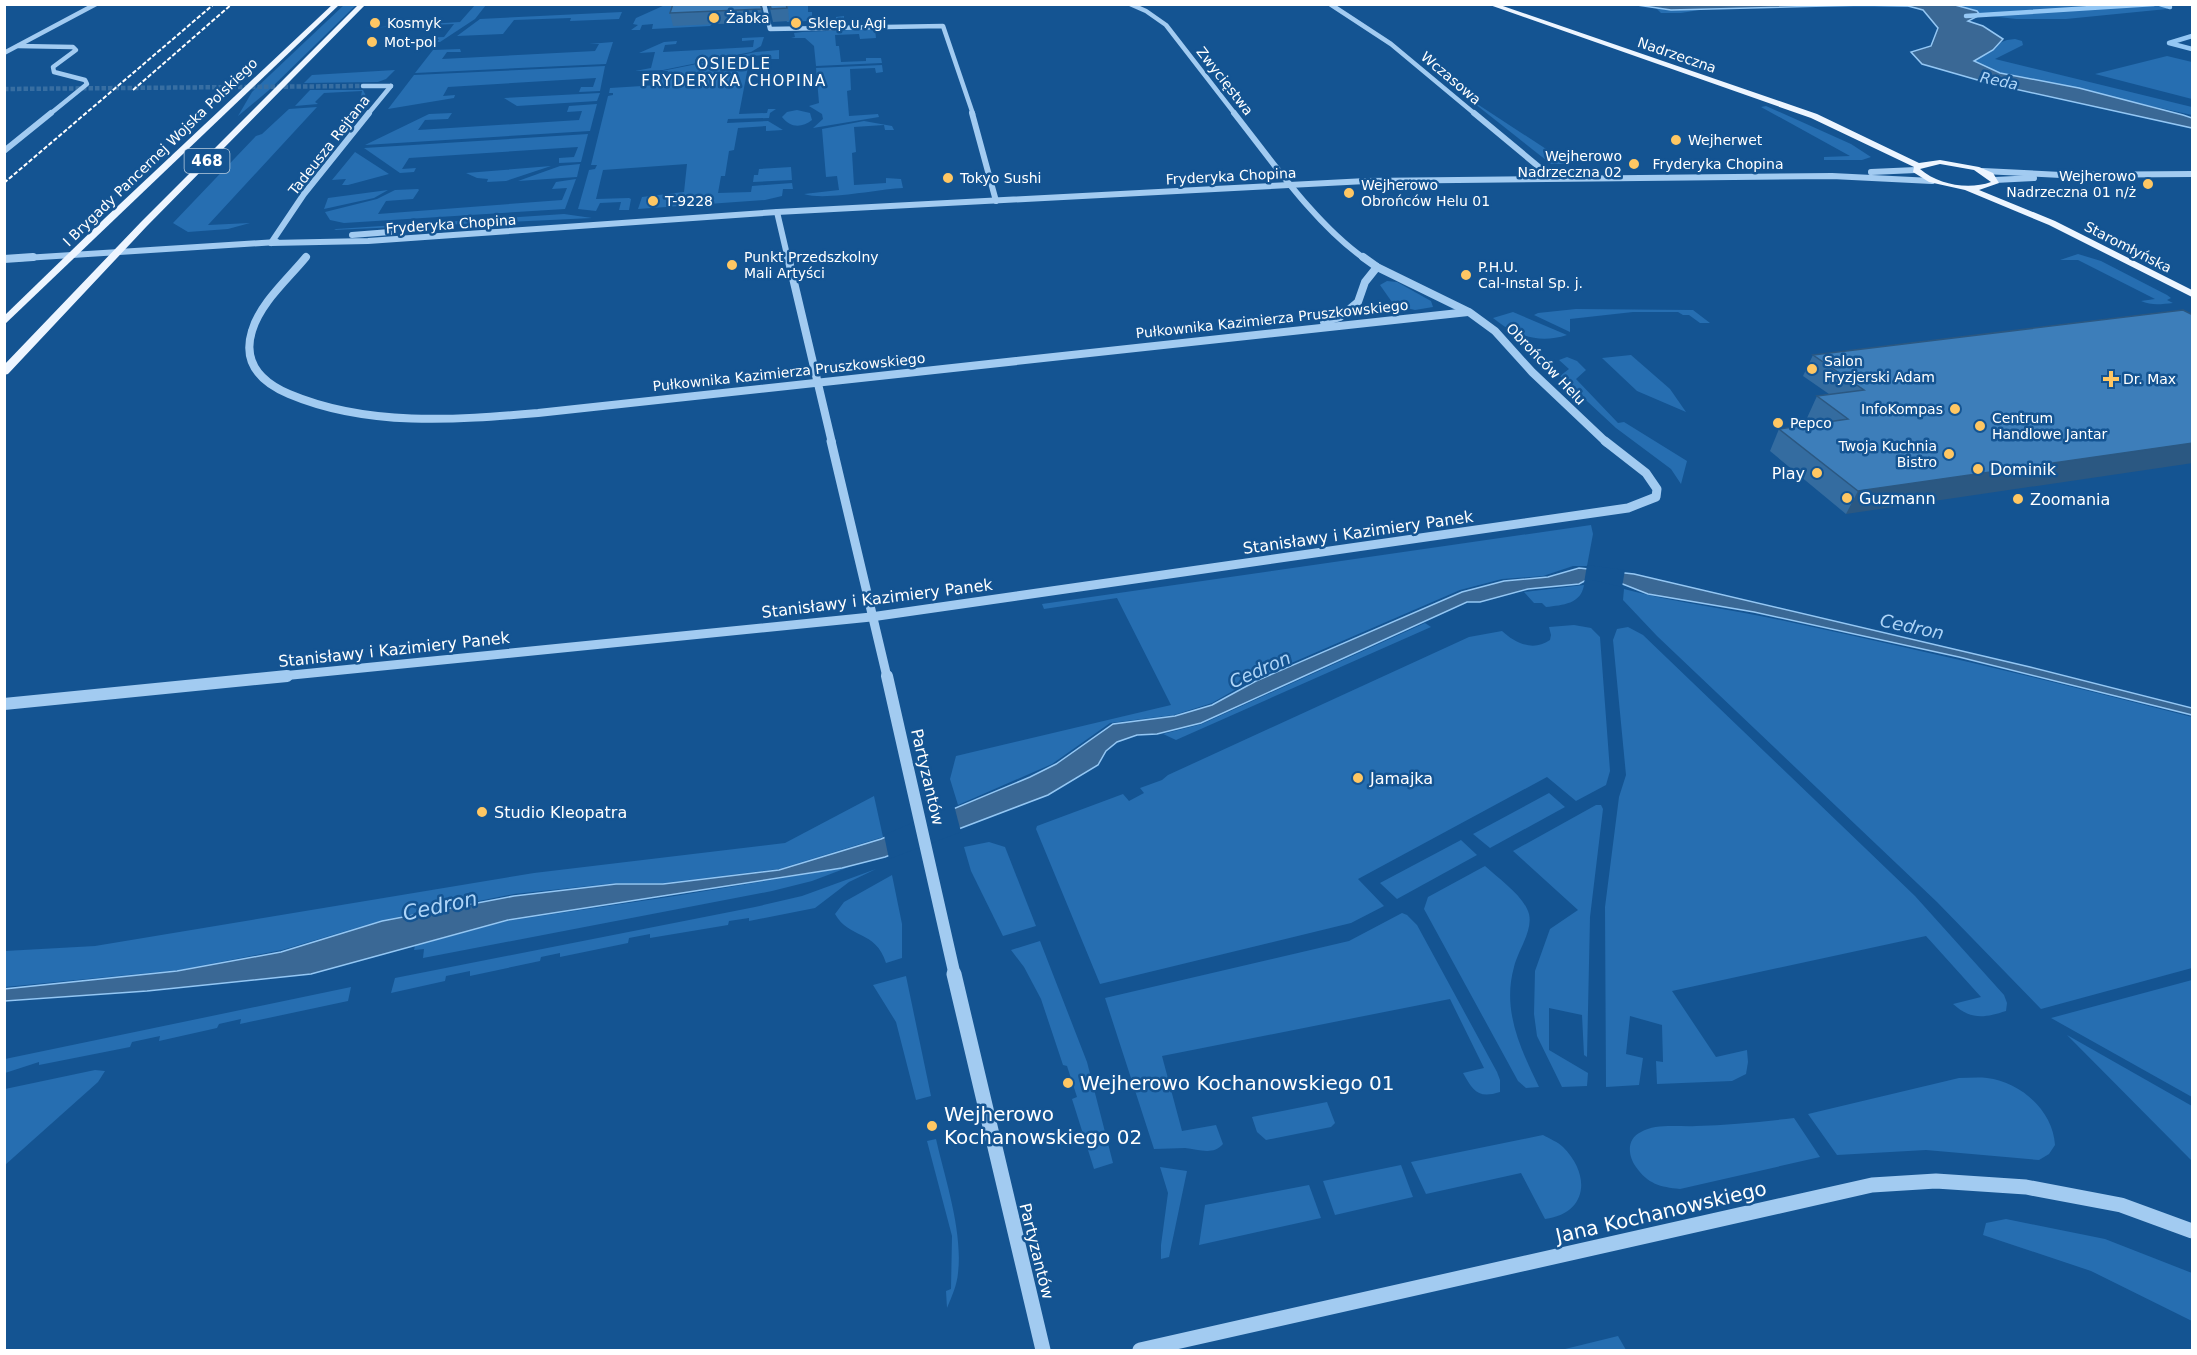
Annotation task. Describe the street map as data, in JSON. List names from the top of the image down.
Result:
{
  "streets": {
    "main road": [
      "Nadrzeczna",
      "I Brygady Pancernej Wojska Polskiego",
      "468",
      "Staromłyńska"
    ],
    "street": [
      "Wczasowa",
      "Zwycięstwa",
      "Tadeusza Rejtana",
      "Fryderyka Chopina",
      "Pułkownika Kazimierza Pruszkowskiego",
      "Obrońców Helu",
      "Stanisławy i Kazimiery Panek",
      "Partyzantów",
      "Jana Kochanowskiego"
    ]
  },
  "crossings": [
    ["Nadrzeczna", "Fryderyka Chopina"],
    ["Wczasowa", "Fryderyka Chopina"],
    ["Zwycięstwa", "Fryderyka Chopina"],
    ["Zwycięstwa", "Obrońców Helu"],
    ["Tadeusza Rejtana", "Fryderyka Chopina"],
    ["I Brygady Pancernej Wojska Polskiego", "Fryderyka Chopina"],
    ["468", "Fryderyka Chopina"],
    ["Fryderyka Chopina", "Obrońców Helu"],
    ["Fryderyka Chopina", "Partyzantów"],
    ["Pułkownika Kazimierza Pruszkowskiego", "Obrońców Helu"],
    ["Pułkownika Kazimierza Pruszkowskiego", "Partyzantów"],
    ["Obrońców Helu", "Stanisławy i Kazimiery Panek"],
    ["Stanisławy i Kazimiery Panek", "Partyzantów"]
  ],
  "districts": ["OSIEDLE FRYDERYKA CHOPINA"],
  "water": ["Reda", "Cedron"],
  "places": {
    "other": [
      "Żabka",
      "Kosmyk",
      "Sklep u Agi",
      "Mot-pol",
      "Wejherwet",
      "Wejherowo Nadrzeczna 02",
      "Tokyo Sushi",
      "Wejherowo Nadrzeczna 01 n/ż",
      "Wejherowo Obrońców Helu 01",
      "T-9228",
      "Punkt Przedszkolny Mali Artyści",
      "P.H.U. Cal-Instal Sp. j.",
      "Salon Fryzjerski Adam",
      "InfoKompas",
      "Pepco",
      "Centrum Handlowe Jantar",
      "Twoja Kuchnia Bistro",
      "Dominik",
      "Play",
      "Guzmann",
      "Zoomania",
      "Jamajka",
      "Studio Kleopatra",
      "Wejherowo Kochanowskiego 01",
      "Wejherowo Kochanowskiego 02"
    ],
    "health": ["Dr. Max"]
  }
}
